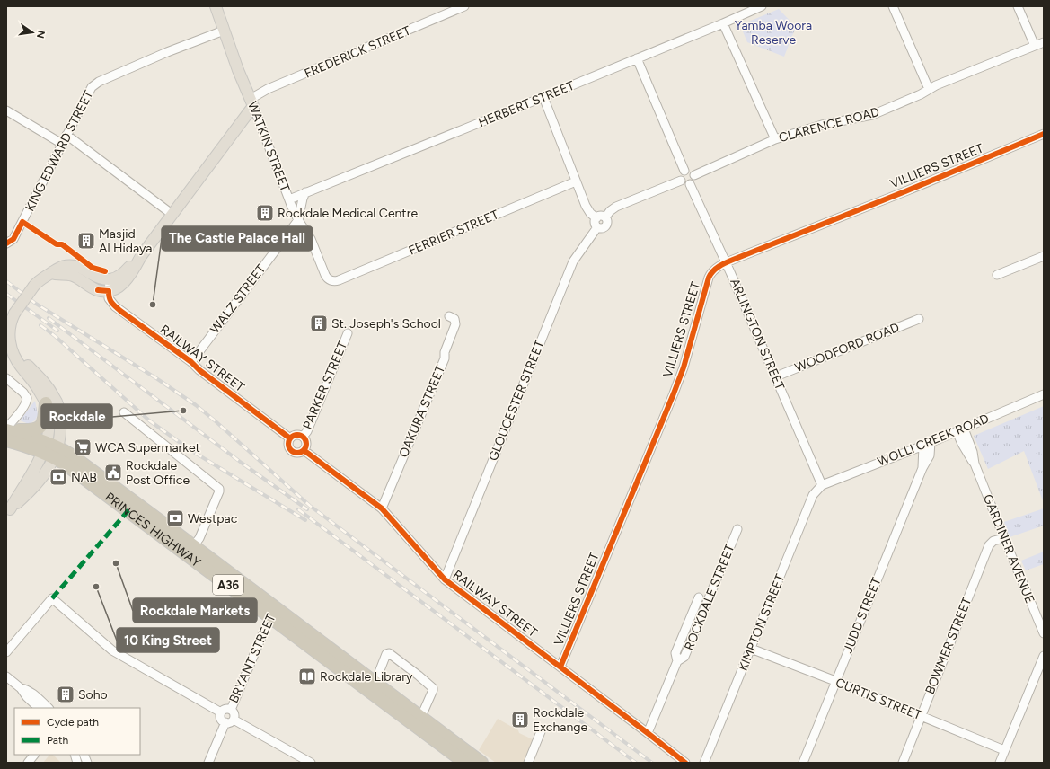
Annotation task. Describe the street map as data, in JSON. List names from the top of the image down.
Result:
{
  "streets": {
    "highway": ["PRINCES HIGHWAY", "A36"],
    "main road": ["FREDERICK STREET", "WATKIN STREET"],
    "street": [
      "HERBERT STREET",
      "CLARENCE ROAD",
      "KING EDWARD STREET",
      "VILLIERS STREET",
      "FERRIER STREET",
      "WALZ STREET",
      "ARLINGTON STREET",
      "WOODFORD ROAD",
      "RAILWAY STREET",
      "PARKER STREET",
      "GLOUCESTER STREET",
      "OAKURA STREET",
      "WOLLI CREEK ROAD",
      "GARDINER AVENUE",
      "ROCKDALE STREET",
      "JUDD STREET",
      "KIMPTON STREET",
      "BOWMER STREET",
      "BRYANT STREET",
      "CURTIS STREET"
    ]
  },
  "crossings": [
    ["FREDERICK STREET", "WATKIN STREET"],
    ["FREDERICK STREET", "RAILWAY STREET"],
    ["HERBERT STREET", "WATKIN STREET"],
    ["CLARENCE ROAD", "ARLINGTON STREET"],
    ["WATKIN STREET", "KING EDWARD STREET"],
    ["WATKIN STREET", "FERRIER STREET"],
    ["WATKIN STREET", "WALZ STREET"],
    ["VILLIERS STREET", "ARLINGTON STREET"],
    ["VILLIERS STREET", "RAILWAY STREET"],
    ["WALZ STREET", "RAILWAY STREET"],
    ["ARLINGTON STREET", "WOODFORD ROAD"],
    ["ARLINGTON STREET", "WOLLI CREEK ROAD"],
    ["ARLINGTON STREET", "KIMPTON STREET"],
    ["RAILWAY STREET", "PARKER STREET"],
    ["RAILWAY STREET", "GLOUCESTER STREET"],
    ["RAILWAY STREET", "OAKURA STREET"],
    ["RAILWAY STREET", "ROCKDALE STREET"],
    ["WOLLI CREEK ROAD", "GARDINER AVENUE"],
    ["WOLLI CREEK ROAD", "JUDD STREET"],
    ["WOLLI CREEK ROAD", "KIMPTON STREET"],
    ["PRINCES HIGHWAY", "BRYANT STREET"],
    ["GARDINER AVENUE", "BOWMER STREET"],
    ["JUDD STREET", "CURTIS STREET"],
    ["KIMPTON STREET", "CURTIS STREET"],
    ["BOWMER STREET", "CURTIS STREET"]
  ],
  "parks": ["Yamba Woora Reserve"],
  "places": {
    "building": [
      "Rockdale Medical Centre",
      "Masjid Al Hidaya",
      "St. Joseph's School",
      "Soho",
      "Rockdale Exchange"
    ],
    "other": [
      "The Castle Palace Hall",
      "Rockdale",
      "Rockdale Markets",
      "10 King Street"
    ],
    "supermarket": ["WCA Supermarket"],
    "public building": ["Rockdale Post Office"],
    "bank": ["NAB", "Westpac"],
    "library": ["Rockdale Library"]
  },
  "legend": ["Cycle path", "Path"],
  "north": "right"
}
